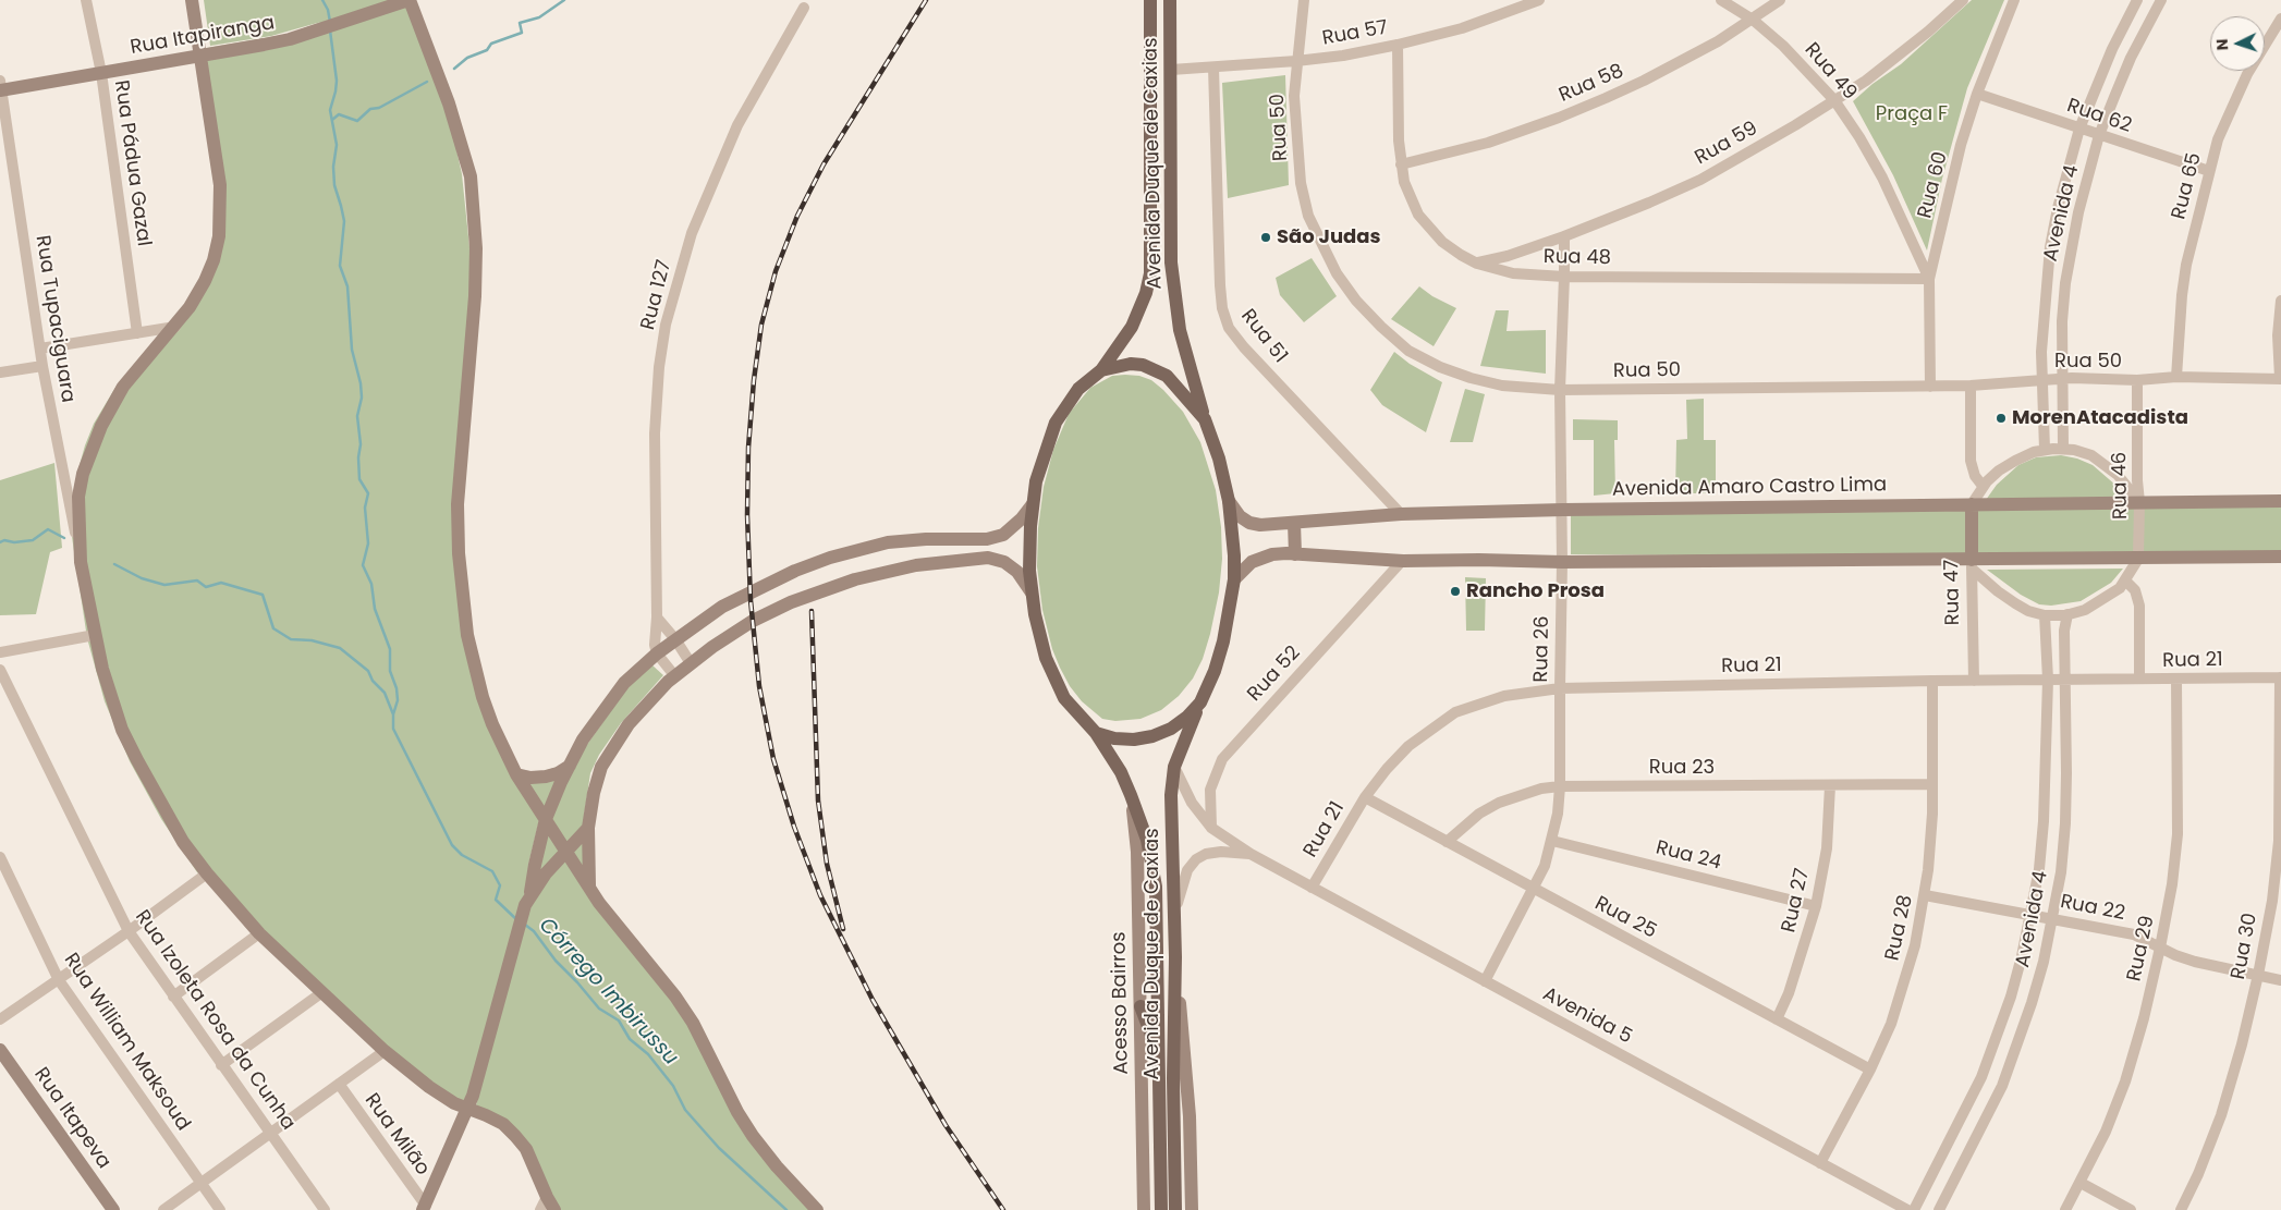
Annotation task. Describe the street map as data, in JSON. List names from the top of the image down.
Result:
{
  "streets": {
    "main road": ["Avenida Duque de Caxias"],
    "street": [
      "Rua 57",
      "Rua Itapiranga",
      "Rua 49",
      "Rua 58",
      "Rua 62",
      "Rua 50",
      "Rua 59",
      "Rua Pádua Gazal",
      "Rua 60",
      "Rua 65",
      "Avenida 4",
      "Rua 48",
      "Rua 127",
      "Rua Tupaciguara",
      "Rua 51",
      "Rua 46",
      "Avenida Amaro Castro Lima",
      "Rua 47",
      "Rua 26",
      "Rua 21",
      "Rua 52",
      "Rua 23",
      "Rua 24",
      "Rua 27",
      "Rua 22",
      "Rua 25",
      "Rua 28",
      "Rua 30",
      "Rua 29",
      "Acesso Bairros",
      "Avenida 5",
      "Rua Izoleta Rosa da Cunha",
      "Rua William Maksoud",
      "Rua Itapeva",
      "Rua Milão"
    ]
  },
  "crossings": [
    ["Rua 57", "Rua 50"],
    ["Rua 57", "Avenida Duque de Caxias"],
    ["Rua 57", "Rua 48"],
    ["Rua 57", "Rua 51"],
    ["Rua Itapiranga", "Rua Pádua Gazal"],
    ["Rua Itapiranga", "Rua Tupaciguara"],
    ["Rua 49", "Rua 58"],
    ["Rua 49", "Rua 59"],
    ["Rua 49", "Rua 60"],
    ["Rua 49", "Rua 48"],
    ["Rua 58", "Rua 48"],
    ["Rua 62", "Rua 60"],
    ["Rua 62", "Rua 65"],
    ["Rua 62", "Avenida 4"],
    ["Rua 50", "Rua 60"],
    ["Rua 50", "Rua 65"],
    ["Rua 50", "Avenida 4"],
    ["Rua 50", "Rua 46"],
    ["Rua 50", "Rua 26"],
    ["Rua 59", "Rua 48"],
    ["Rua 59", "Rua 26"],
    ["Avenida Duque de Caxias", "Avenida Amaro Castro Lima"],
    ["Avenida Duque de Caxias", "Acesso Bairros"],
    ["Avenida Duque de Caxias", "Avenida 5"],
    ["Rua 60", "Rua 48"],
    ["Avenida 4", "Rua 21"],
    ["Avenida 4", "Rua 22"],
    ["Rua 48", "Rua 26"],
    ["Rua 51", "Avenida Amaro Castro Lima"],
    ["Rua 46", "Avenida Amaro Castro Lima"],
    ["Avenida Amaro Castro Lima", "Rua 47"],
    ["Avenida Amaro Castro Lima", "Rua 26"],
    ["Rua 47", "Rua 21"],
    ["Rua 26", "Rua 21"],
    ["Rua 26", "Rua 23"],
    ["Rua 26", "Rua 24"],
    ["Rua 26", "Rua 25"],
    ["Rua 26", "Avenida 5"],
    ["Rua 21", "Rua 25"],
    ["Rua 21", "Rua 28"],
    ["Rua 21", "Rua 30"],
    ["Rua 21", "Rua 29"],
    ["Rua 21", "Avenida 5"],
    ["Rua 52", "Avenida 5"],
    ["Rua 23", "Rua 27"],
    ["Rua 23", "Rua 25"],
    ["Rua 23", "Rua 28"],
    ["Rua 24", "Rua 27"],
    ["Rua 27", "Rua 25"],
    ["Rua 22", "Rua 28"],
    ["Rua 22", "Rua 30"],
    ["Rua 22", "Rua 29"],
    ["Rua 25", "Rua 28"],
    ["Rua 28", "Avenida 5"]
  ],
  "water": ["Córrego Imbirussu"],
  "parks": ["Praça F"],
  "places": ["São Judas", "MorenAtacadista", "Rancho Prosa"],
  "north": "left"
}
